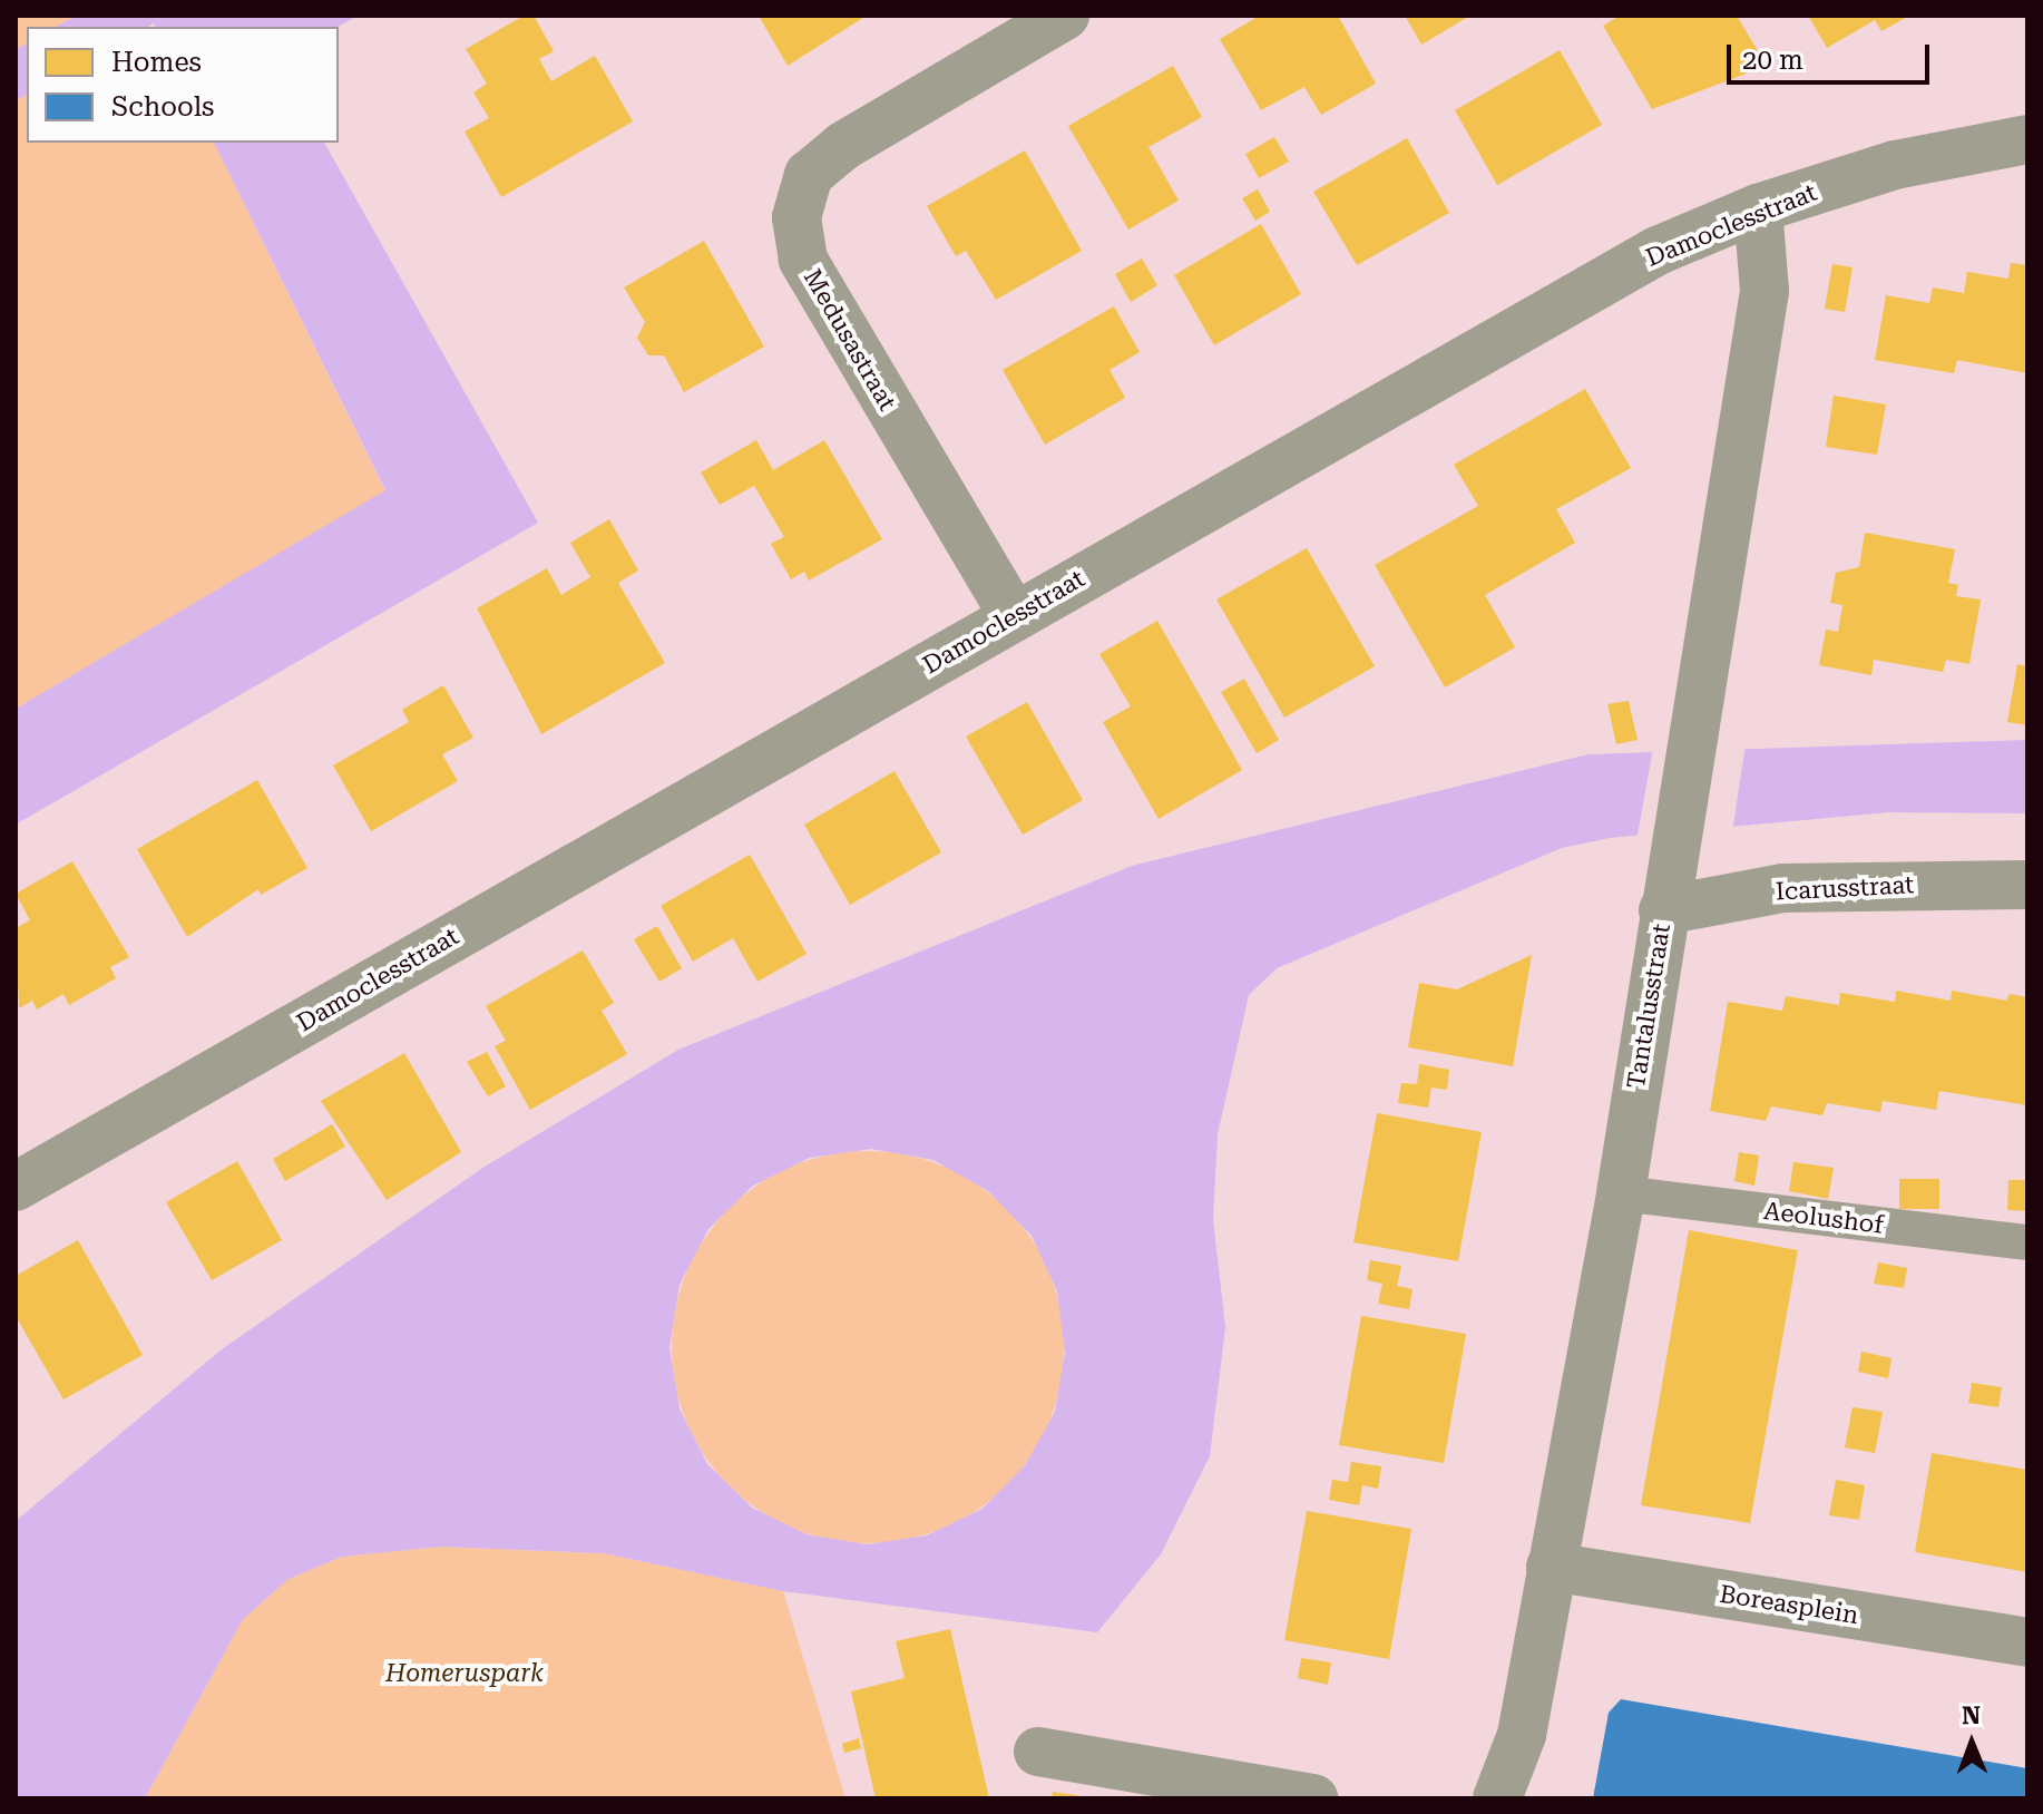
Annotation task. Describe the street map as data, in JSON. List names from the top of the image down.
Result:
{
  "streets": {
    "street": [
      "Damoclesstraat",
      "Medusastraat",
      "Icarusstraat",
      "Tantalusstraat",
      "Boreasplein"
    ],
    "lane": ["Aeolushof"]
  },
  "crossings": [
    ["Damoclesstraat", "Medusastraat"],
    ["Damoclesstraat", "Tantalusstraat"],
    ["Icarusstraat", "Tantalusstraat"],
    ["Tantalusstraat", "Aeolushof"],
    ["Tantalusstraat", "Boreasplein"]
  ],
  "parks": ["Homeruspark"],
  "legend": ["Homes", "Schools"],
  "scale_bar": "20 m",
  "north": "top"
}
